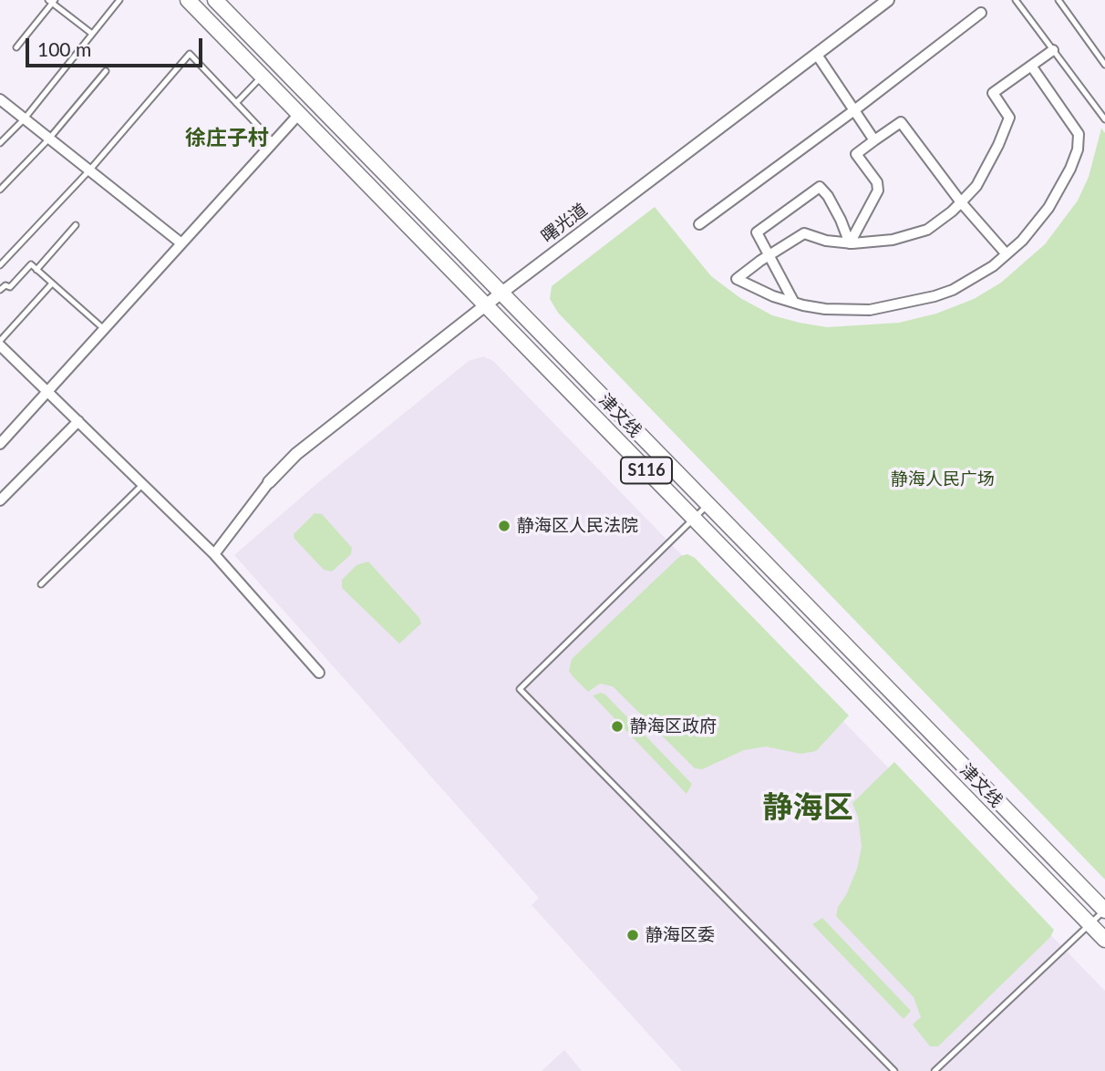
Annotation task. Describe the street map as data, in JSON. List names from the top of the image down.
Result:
{
  "streets": {
    "main road": ["津文线", "S116"],
    "street": ["曙光道"]
  },
  "crossings": [
    ["曙光道", "津文线"]
  ],
  "districts": ["徐庄子村", "静海区"],
  "parks": ["静海人民广场"],
  "places": ["静海区人民法院", "静海区政府", "静海区委"],
  "scale_bar": "100 m"
}
